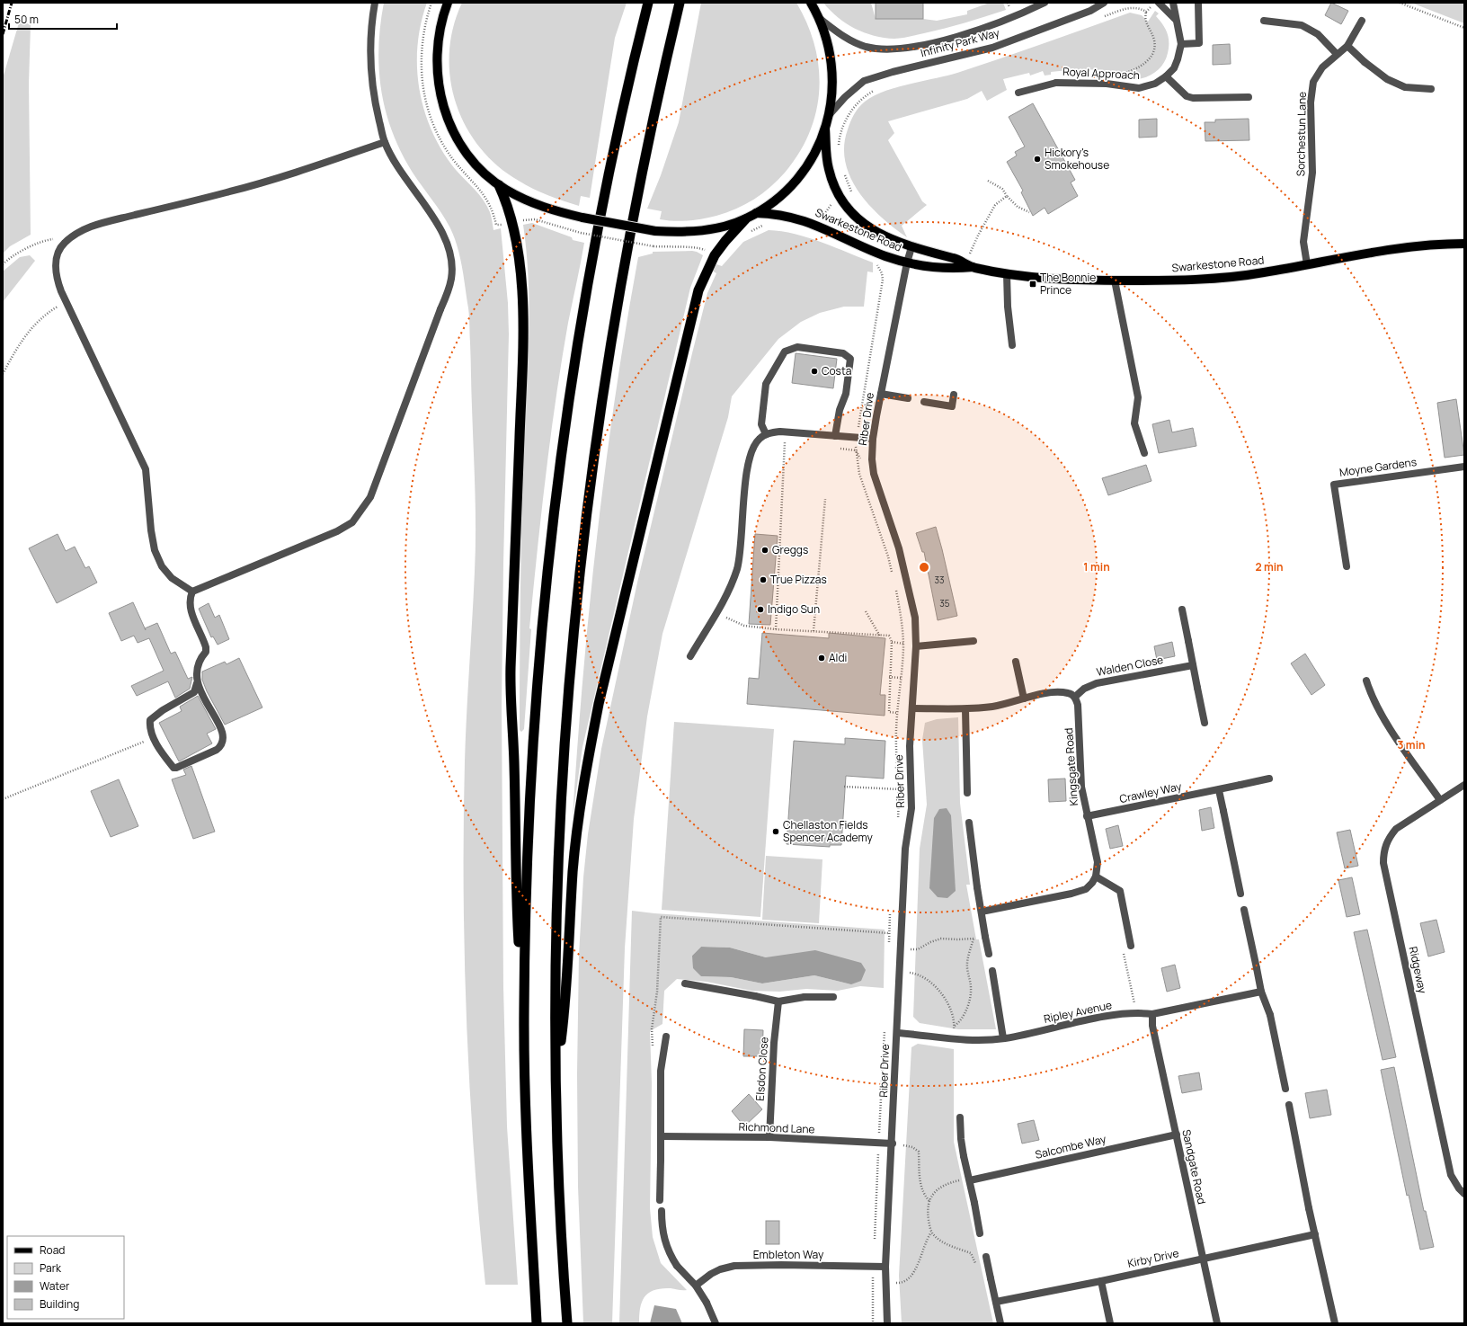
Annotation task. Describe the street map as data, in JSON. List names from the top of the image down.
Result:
{
  "streets": {
    "main road": ["Swarkestone Road"],
    "street": [
      "Infinity Park Way",
      "Royal Approach",
      "Sorchestun Lane",
      "Riber Drive",
      "Moyne Gardens",
      "Walden Close",
      "Kingsgate Road",
      "Crawley Way",
      "Ridgeway",
      "Ripley Avenue",
      "Elsdon Close",
      "Richmond Lane",
      "Salcombe Way",
      "Sandgate Road",
      "Embleton Way",
      "Kirby Drive"
    ]
  },
  "crossings": [
    ["Sorchestun Lane", "Swarkestone Road"],
    ["Swarkestone Road", "Riber Drive"],
    ["Riber Drive", "Ripley Avenue"],
    ["Riber Drive", "Richmond Lane"],
    ["Riber Drive", "Embleton Way"],
    ["Walden Close", "Kingsgate Road"],
    ["Kingsgate Road", "Crawley Way"],
    ["Ripley Avenue", "Sandgate Road"],
    ["Elsdon Close", "Richmond Lane"],
    ["Salcombe Way", "Sandgate Road"],
    ["Sandgate Road", "Kirby Drive"]
  ],
  "places": {
    "other": [
      "Hickory's Smokehouse",
      "Costa",
      "Greggs",
      "True Pizzas",
      "Indigo Sun",
      "Aldi",
      "Chellaston Fields Spencer Academy"
    ],
    "transit": ["The Bonnie Prince"]
  },
  "house_numbers": ["33", "35"],
  "legend": [
    "Road",
    "Park",
    "Water",
    "Building"
  ],
  "scale_bar": "50 m",
  "rings": ["1 min", "2 min", "3 min"]
}
